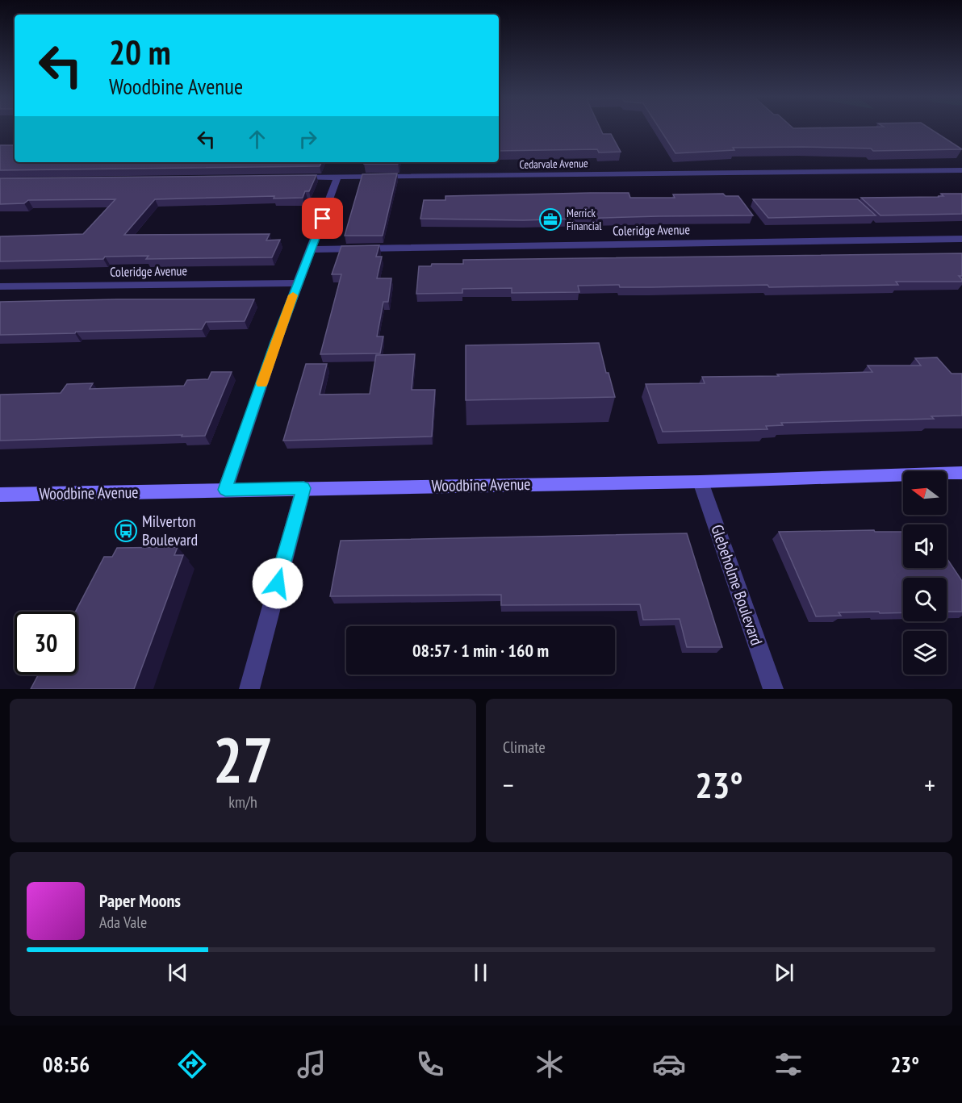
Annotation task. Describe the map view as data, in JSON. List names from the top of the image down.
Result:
{
  "streets": {
    "main road": ["Woodbine Avenue"],
    "street": ["Cedarvale Avenue", "Coleridge Avenue", "Glebeholme Boulevard"]
  },
  "crossings": [
    ["Woodbine Avenue", "Glebeholme Boulevard"]
  ],
  "places": {
    "office": ["Merrick Financial"],
    "bus stop": ["Milverton Boulevard"]
  },
  "north": "left",
  "page": {
    "turn": ["20 m", "Woodbine Avenue"],
    "limit": "30",
    "trip": "08:57 · 1 min · 160 m",
    "tile": [
      ["27", "km/h"],
      "Climate"
    ],
    "heat": ["−", "23°", "+"],
    "song": ["Paper Moons", "Ada Vale"],
    "tabs": ["08:56", "23°"]
  }
}
